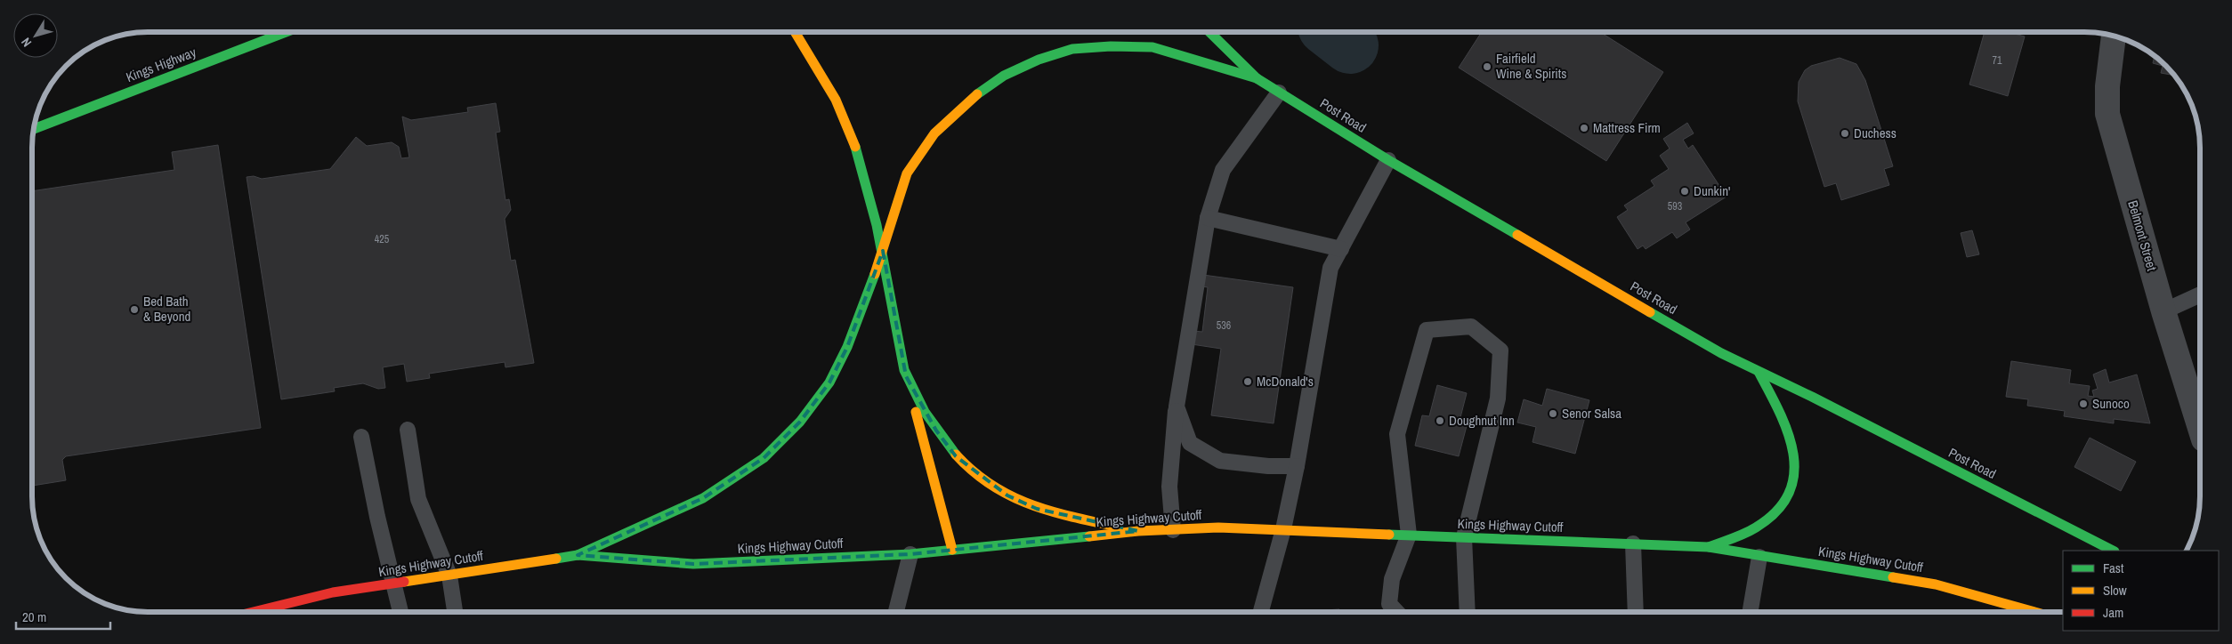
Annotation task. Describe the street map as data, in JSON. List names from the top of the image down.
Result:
{
  "streets": {
    "main road": ["Kings Highway", "Post Road", "Kings Highway Cutoff"],
    "street": ["Belmont Street"]
  },
  "places": [
    "Fairfield Wine & Spirits",
    "Mattress Firm",
    "Duchess",
    "Dunkin'",
    "Bed Bath & Beyond",
    "McDonald's",
    "Sunoco",
    "Senor Salsa",
    "Doughnut Inn"
  ],
  "house_numbers": [
    "71",
    "593",
    "425",
    "536"
  ],
  "legend": ["Fast", "Slow", "Jam"],
  "scale_bar": "20 m",
  "north": "bottom left"
}
